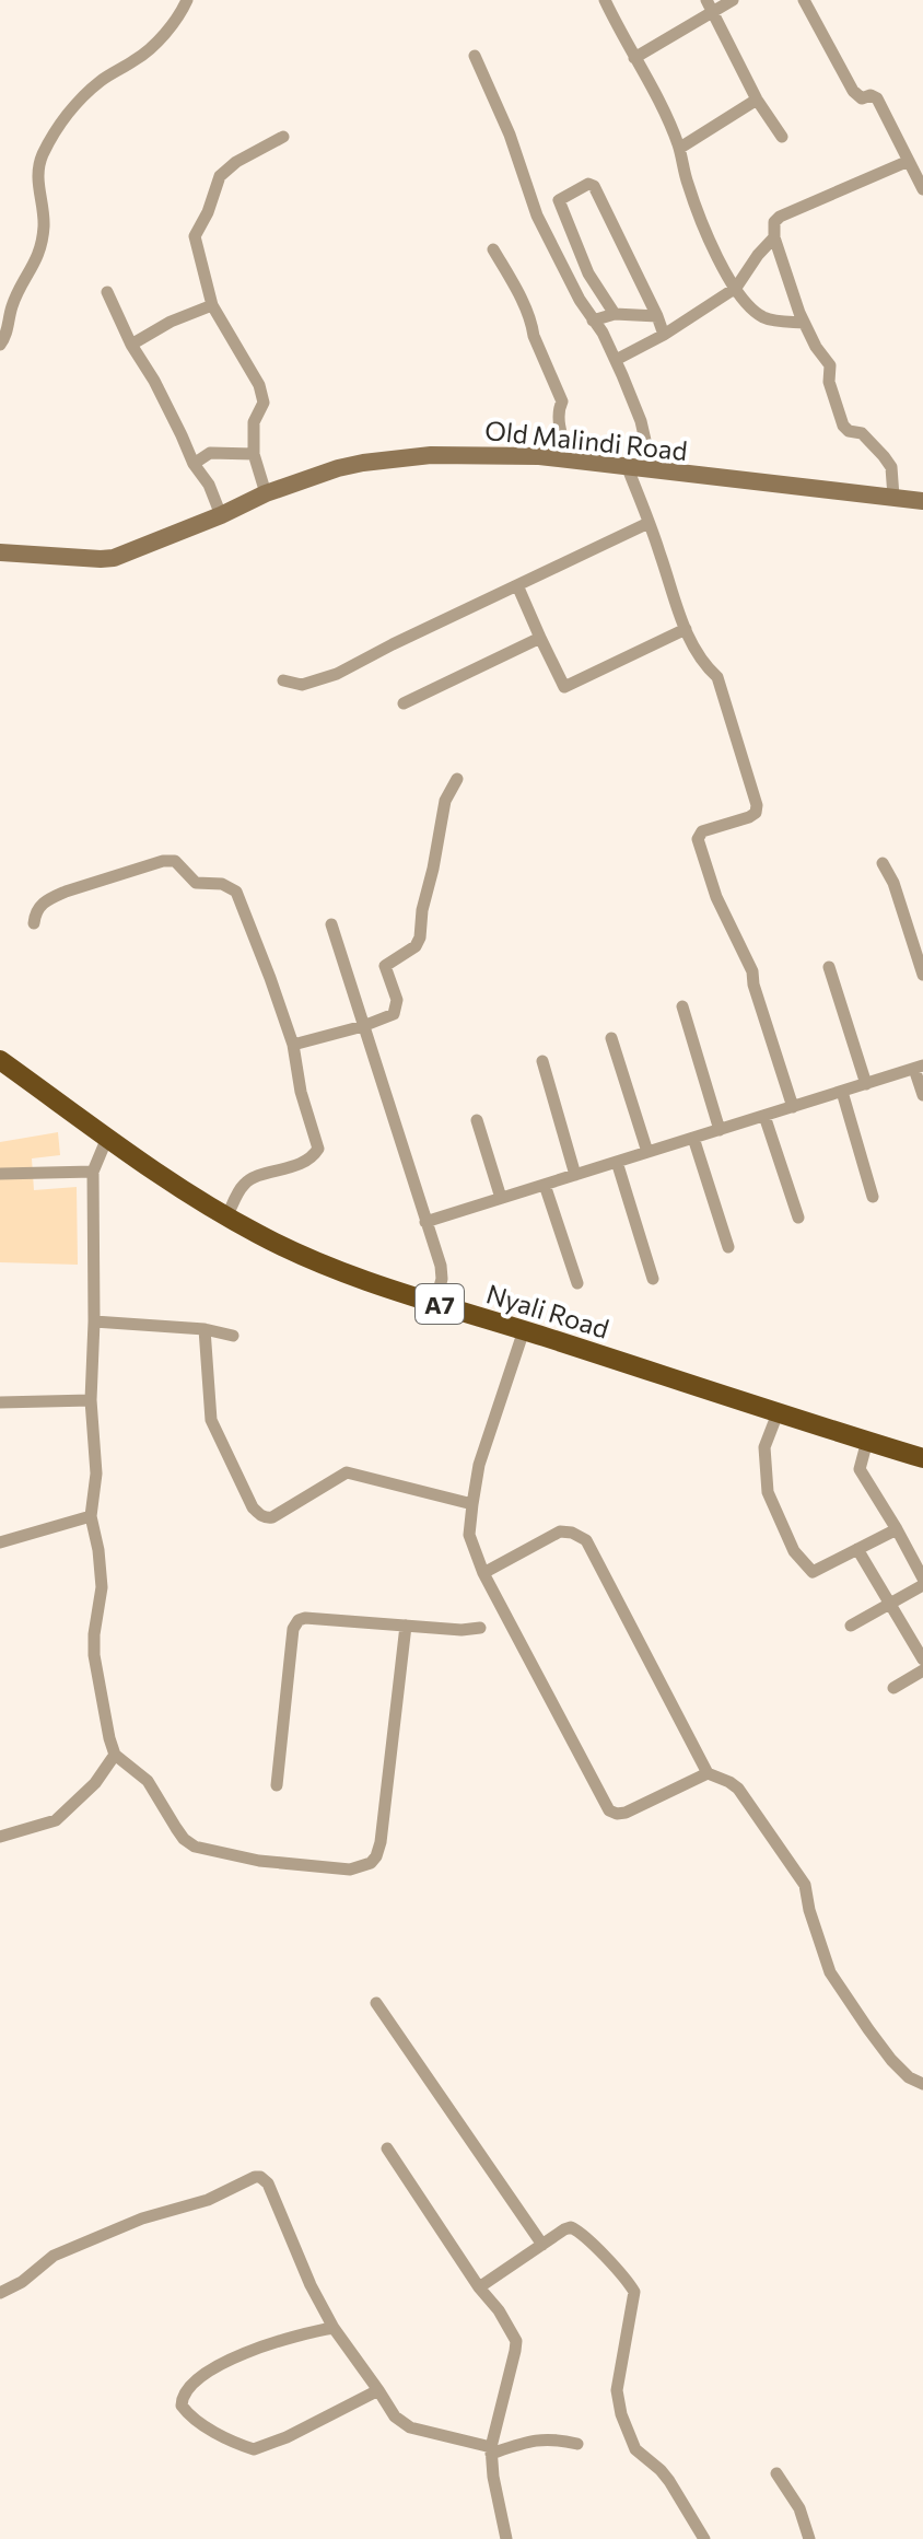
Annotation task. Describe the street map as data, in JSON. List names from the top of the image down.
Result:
{
  "streets": {
    "highway": ["A7", "Nyali Road"],
    "main road": ["Old Malindi Road"]
  }
}
